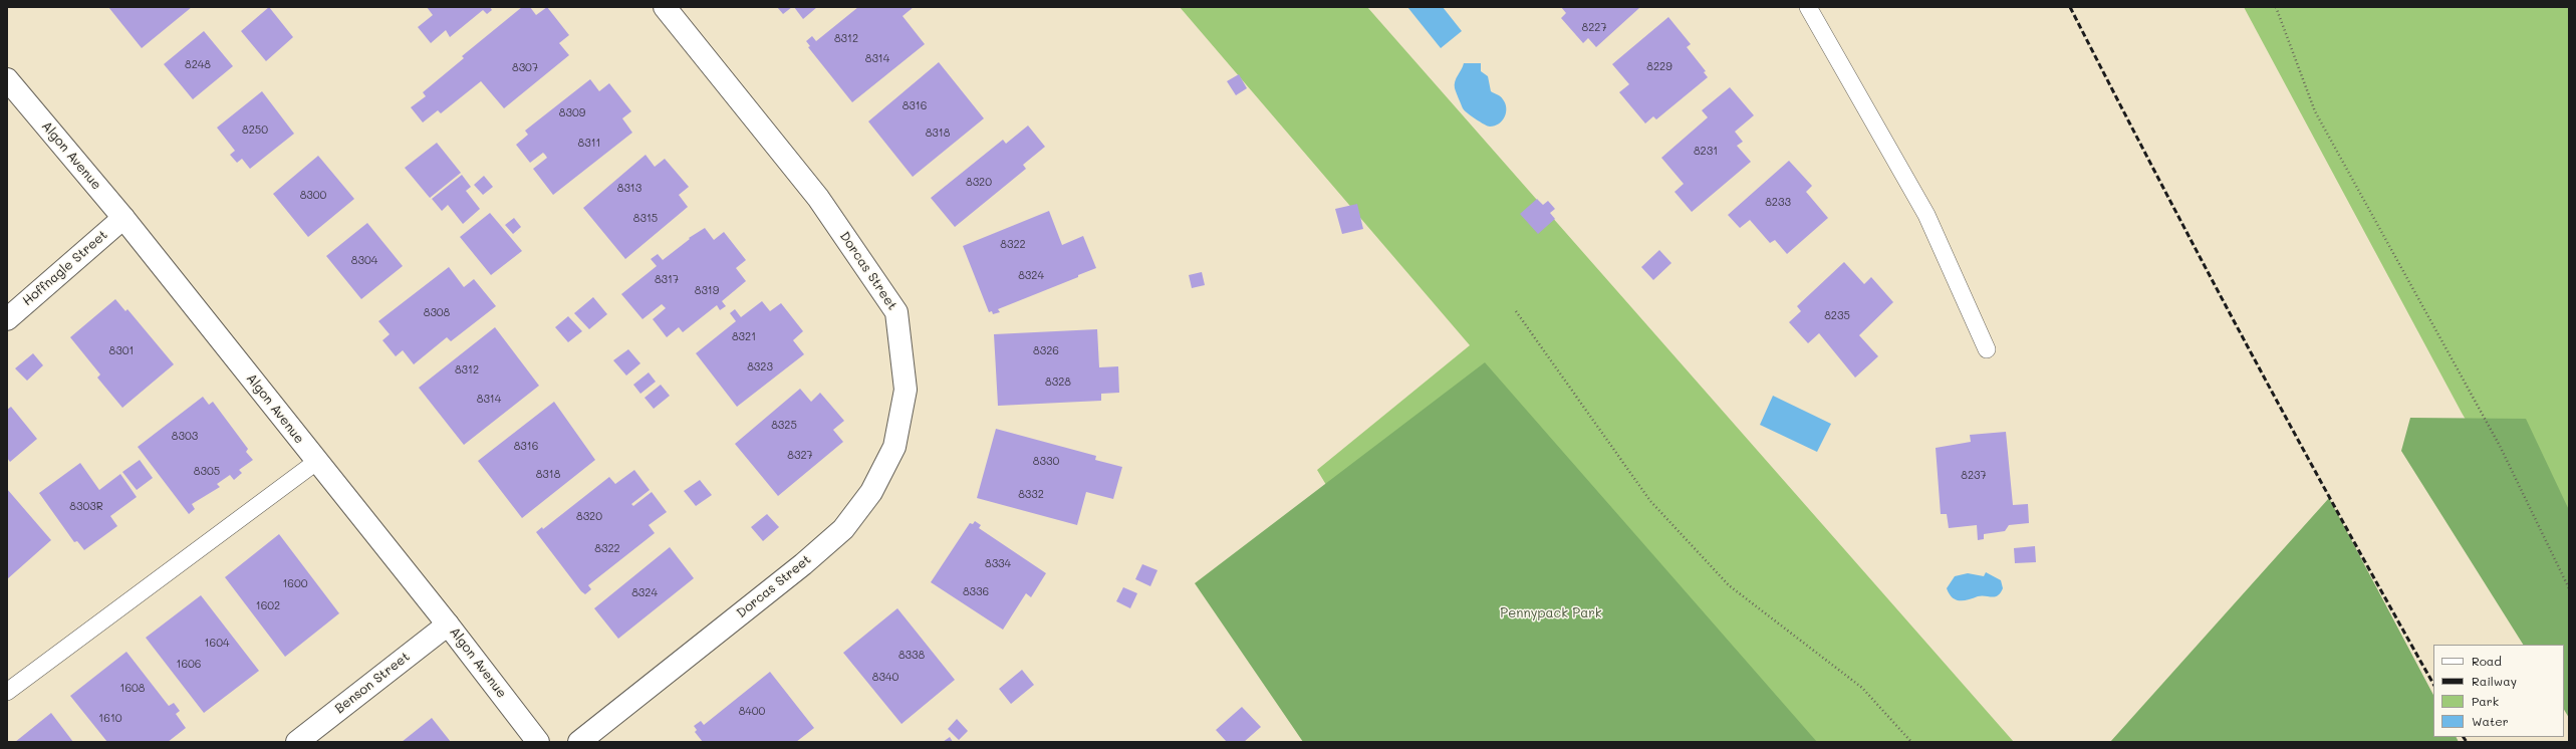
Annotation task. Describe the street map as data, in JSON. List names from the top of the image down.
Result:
{
  "streets": {
    "street": [
      "Algon Avenue",
      "Hoffnagle Street",
      "Dorcas Street",
      "Benson Street"
    ]
  },
  "crossings": [
    ["Algon Avenue", "Hoffnagle Street"],
    ["Algon Avenue", "Benson Street"]
  ],
  "parks": ["Pennypack Park"],
  "house_numbers": [
    "8227",
    "8312",
    "8314",
    "8248",
    "8229",
    "8307",
    "8316",
    "8309",
    "8250",
    "8318",
    "8311",
    "8231",
    "8320",
    "8313",
    "8300",
    "8233",
    "8315",
    "8322",
    "8304",
    "8324",
    "8317",
    "8319",
    "8308",
    "8235",
    "8321",
    "8301",
    "8326",
    "8323",
    "8312",
    "8328",
    "8314",
    "8325",
    "8303",
    "8316",
    "8327",
    "8330",
    "8305",
    "8318",
    "8237",
    "8332",
    "8303R",
    "8320",
    "8322",
    "8334",
    "1600",
    "8336",
    "8324",
    "1602",
    "1604",
    "8338",
    "1606",
    "8340",
    "1608",
    "8400",
    "1610"
  ],
  "legend": [
    "Road",
    "Railway",
    "Park",
    "Water"
  ]
}
